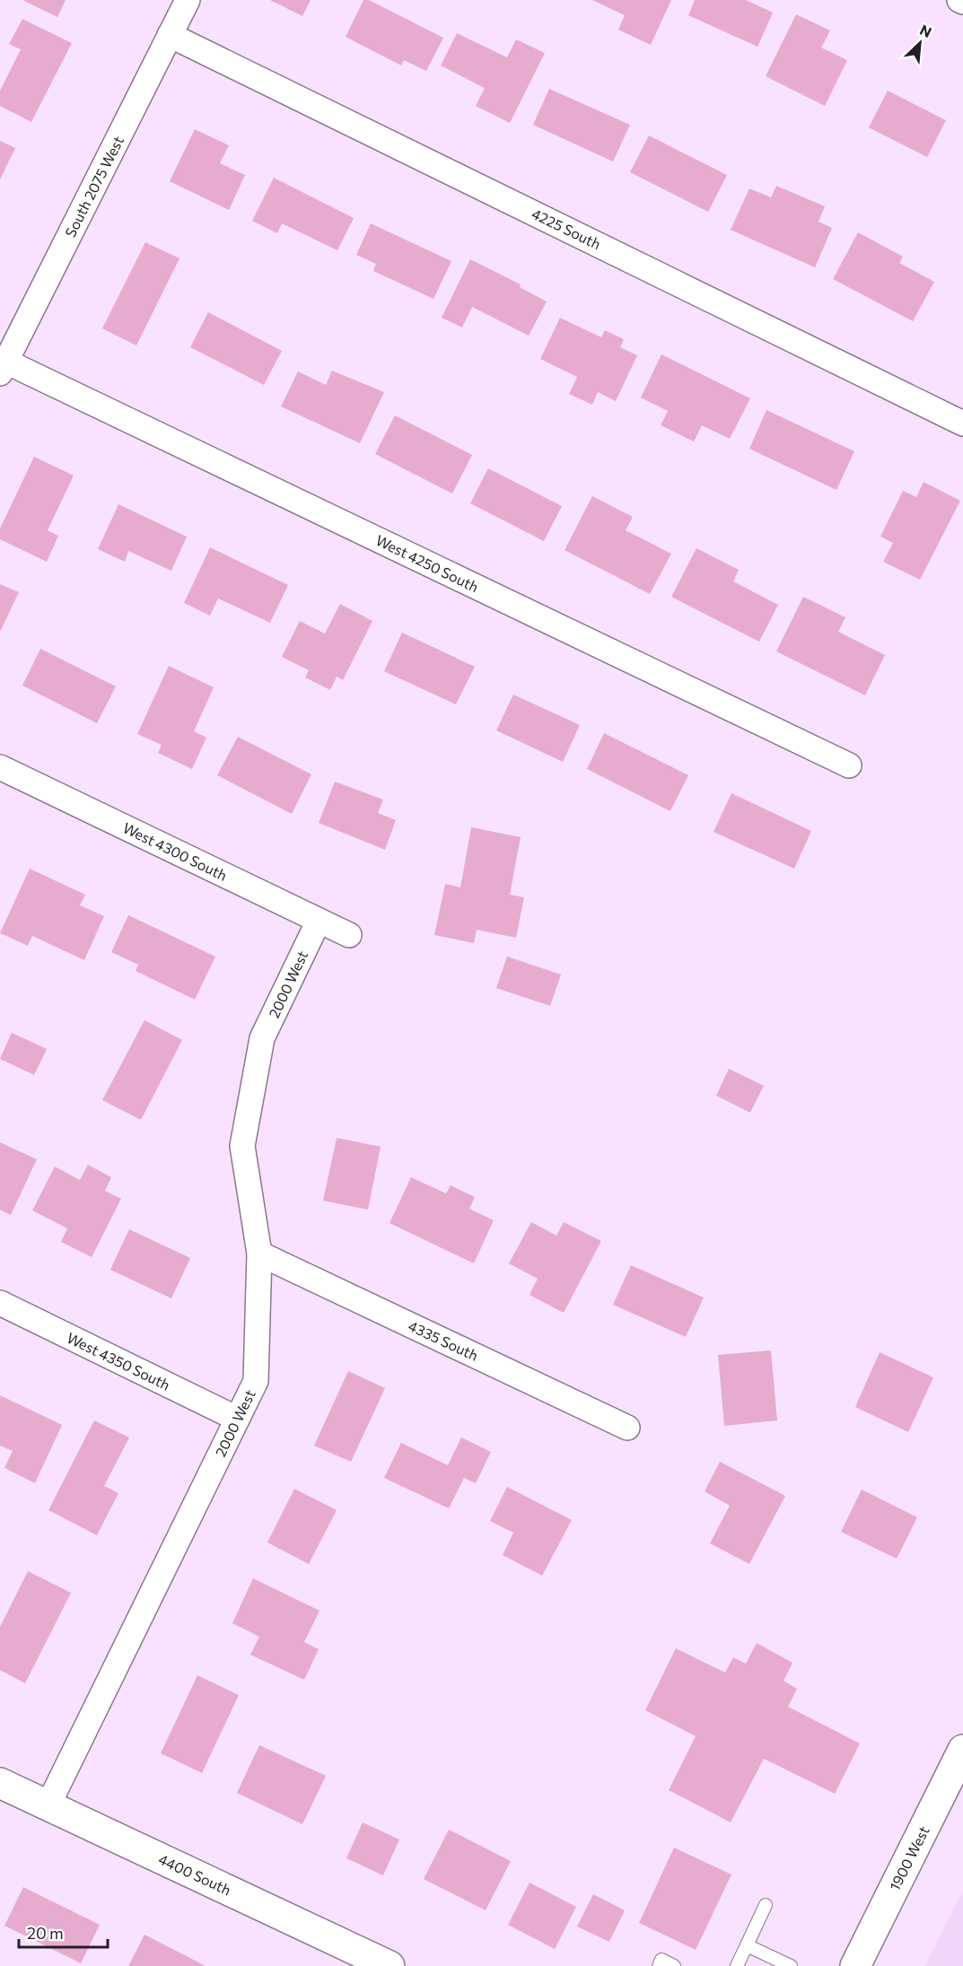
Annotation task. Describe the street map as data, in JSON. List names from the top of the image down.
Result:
{
  "streets": {
    "street": [
      "South 2075 West",
      "4225 South",
      "West 4250 South",
      "West 4300 South",
      "2000 West",
      "4335 South",
      "West 4350 South",
      "1900 West",
      "4400 South"
    ]
  },
  "crossings": [
    ["South 2075 West", "4225 South"],
    ["South 2075 West", "West 4250 South"],
    ["West 4300 South", "2000 West"],
    ["2000 West", "4335 South"],
    ["2000 West", "West 4350 South"],
    ["2000 West", "4400 South"]
  ],
  "scale_bar": "20 m",
  "north": "top right"
}
